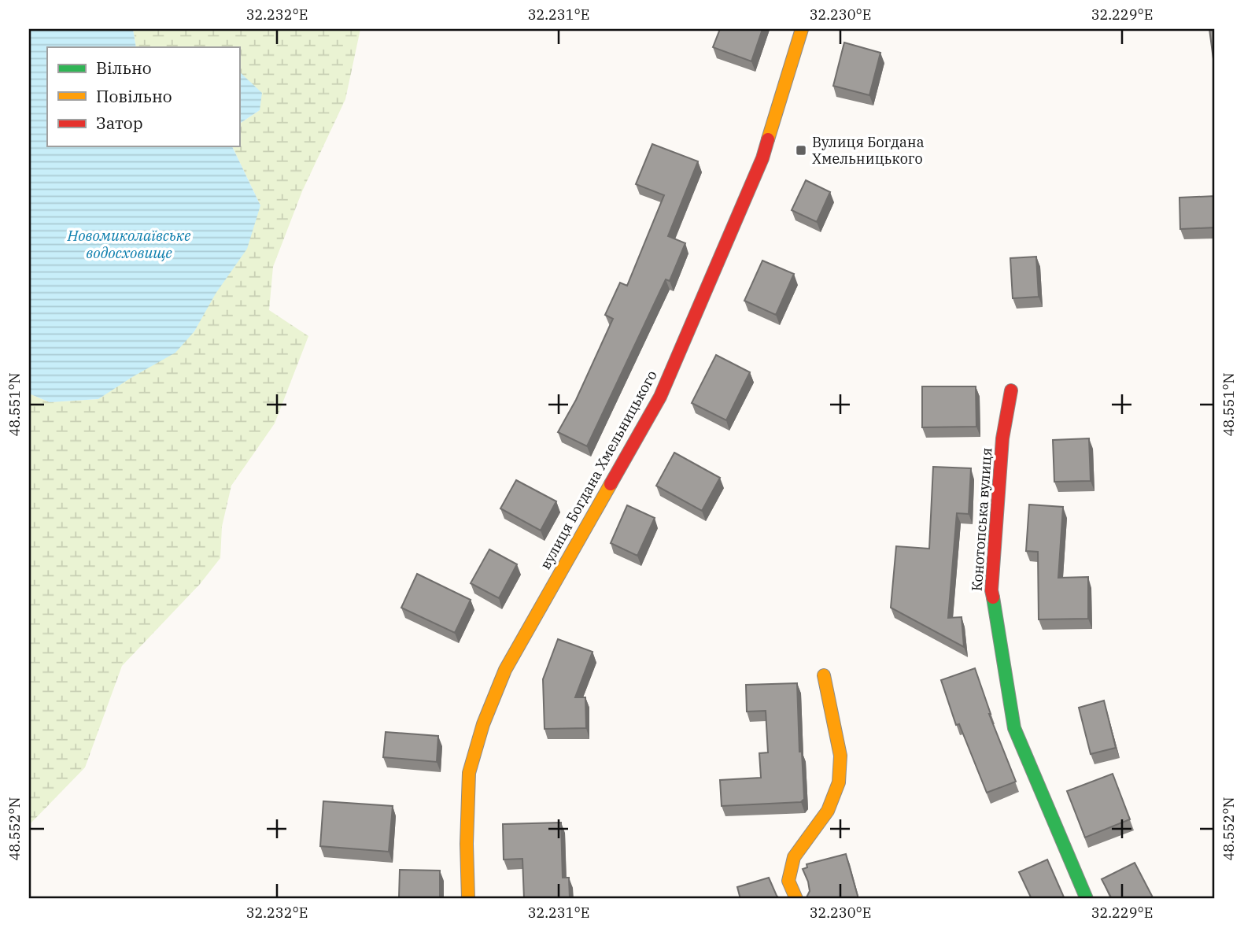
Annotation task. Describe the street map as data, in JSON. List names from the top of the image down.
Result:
{
  "streets": {
    "street": ["вулиця Богдана Хмельницького", "Конотопська вулиця"]
  },
  "water": ["Новомиколаївське водосховище"],
  "places": {
    "transit": ["Вулиця Богдана Хмельницького"]
  },
  "legend": ["Вільно", "Повільно", "Затор"],
  "coordinates": [
    "32.232°E",
    "32.231°E",
    "32.230°E",
    "32.229°E",
    "48.551°N",
    "48.552°N"
  ]
}
